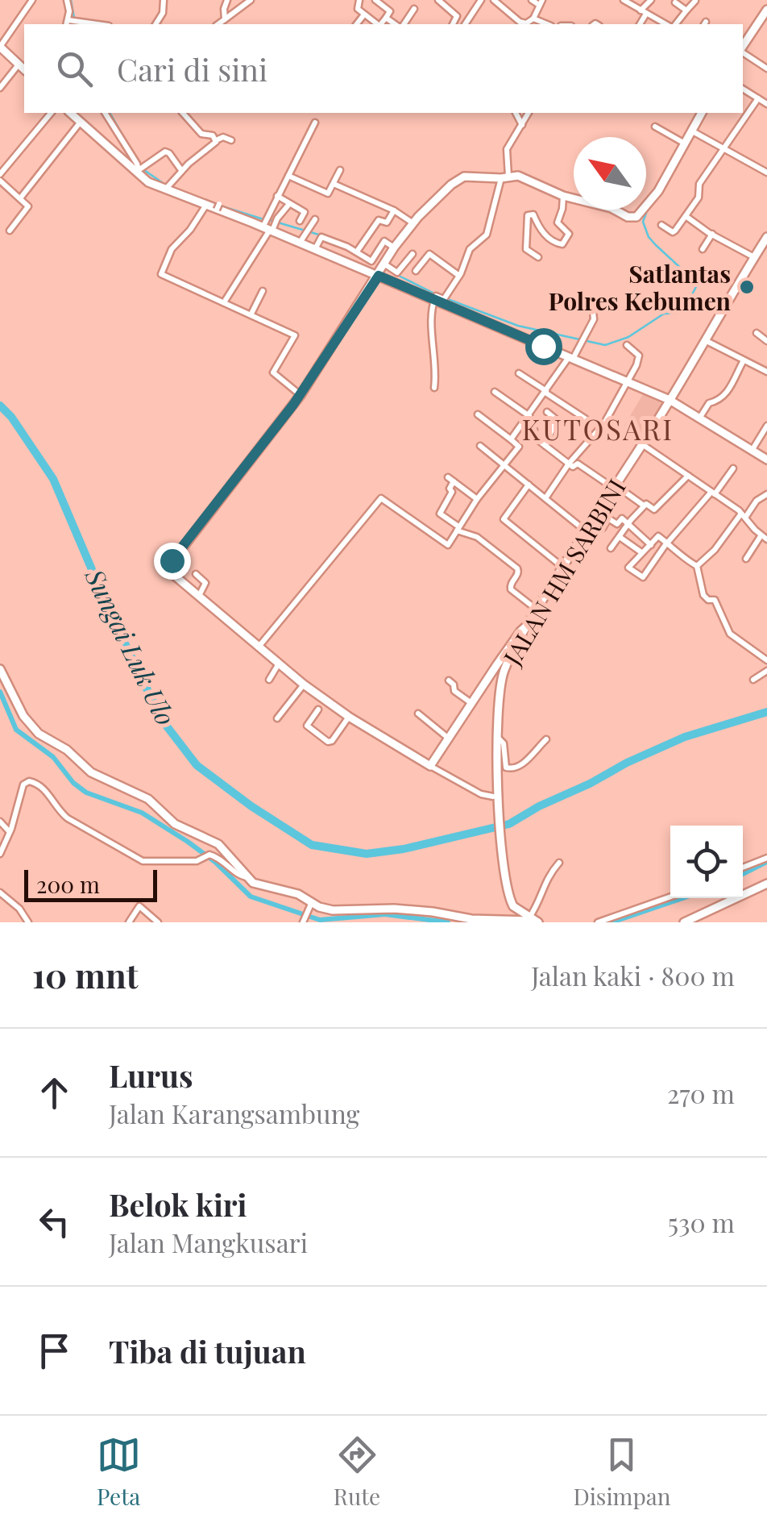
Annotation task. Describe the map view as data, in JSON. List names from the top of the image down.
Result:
{
  "streets": {
    "main road": ["JALAN HM SARBINI"]
  },
  "districts": ["KUTOSARI"],
  "water": ["Sungai Luk Ulo"],
  "places": ["Satlantas Polres Kebumen"],
  "scale_bar": "200 m",
  "north": "top left",
  "page": {
    "search": "Cari di sini",
    "scale": "200 m",
    "heading": ["10 mnt", "Jalan kaki · 800 m"],
    "list": [
      ["Lurus", "Jalan Karangsambung", "270 m"],
      ["Belok kiri", "Jalan Mangkusari", "530 m"],
      "Tiba di tujuan"
    ],
    "nav": ["Peta", "Rute", "Disimpan"]
  }
}
